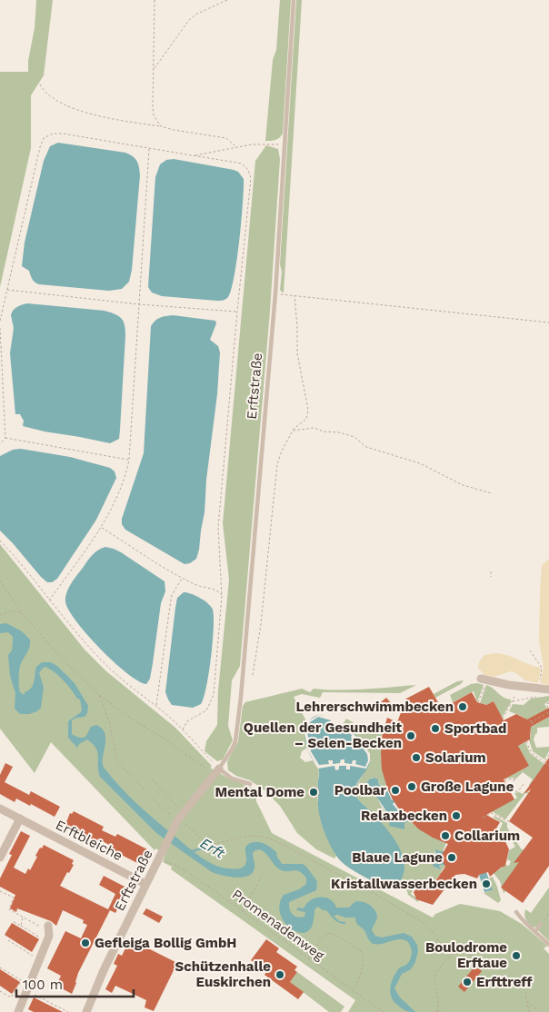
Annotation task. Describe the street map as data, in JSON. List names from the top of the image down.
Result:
{
  "streets": {
    "street": ["Erftstraße", "Erftbleiche"],
    "path": ["Promenadenweg"]
  },
  "crossings": [
    ["Erftstraße", "Erftbleiche"],
    ["Erftstraße", "Promenadenweg"]
  ],
  "water": ["Erft"],
  "places": [
    "Lehrerschwimmbecken",
    "Sportbad",
    "Quellen der Gesundheit – Selen-Becken",
    "Solarium",
    "Große Lagune",
    "Poolbar",
    "Mental Dome",
    "Relaxbecken",
    "Collarium",
    "Blaue Lagune",
    "Kristallwasserbecken",
    "Gefleiga Bollig GmbH",
    "Boulodrome Erftaue",
    "Schützenhalle Euskirchen",
    "Erfttreff"
  ],
  "scale_bar": "100 m"
}
